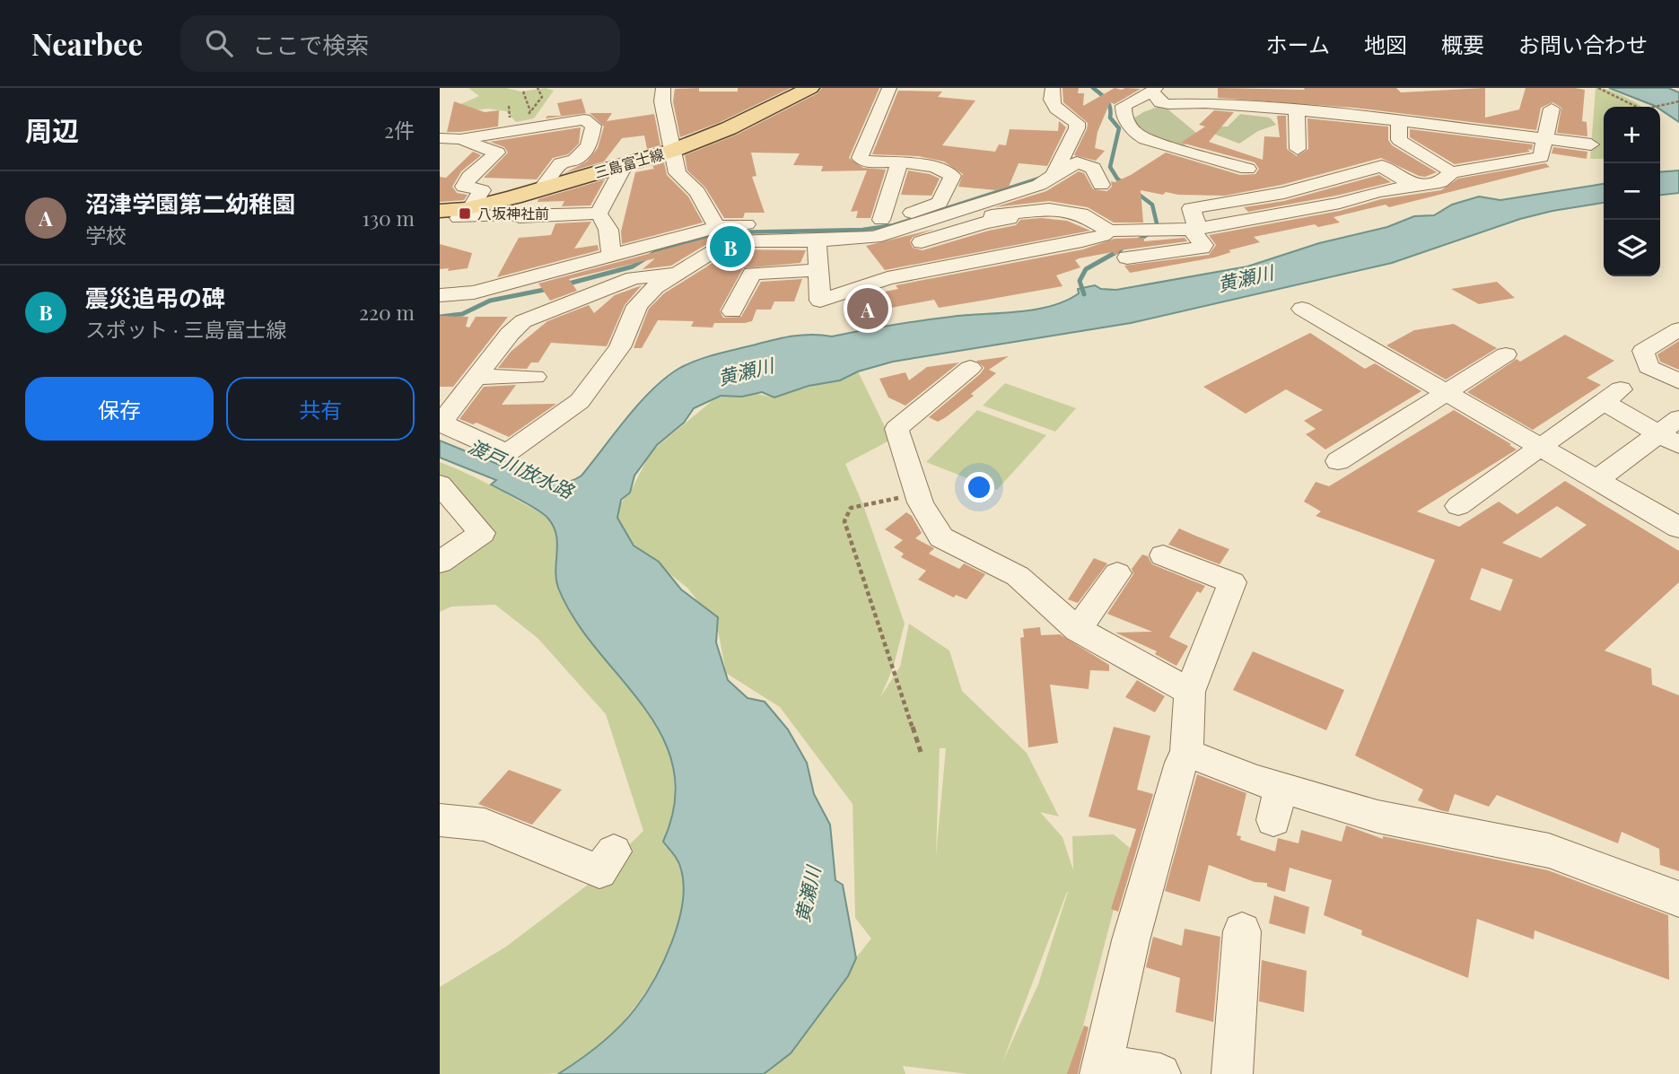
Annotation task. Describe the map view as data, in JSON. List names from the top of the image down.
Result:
{
  "streets": {
    "main road": ["三島富士線"]
  },
  "water": ["黄瀬川", "渡戸川放水路"],
  "places": {
    "transit": ["八坂神社前"]
  },
  "page": {
    "header": "Nearbee",
    "search": "ここで検索",
    "nav": [
      "ホーム",
      "地図",
      "概要",
      "お問い合わせ"
    ],
    "heading": ["周辺", "2件"],
    "map_buttons": ["+", "−"],
    "list": [
      {
        "mark": "A",
        "name": "沼津学園第二幼稚園",
        "note": "学校",
        "value": "130 m"
      },
      {
        "mark": "B",
        "name": "震災追弔の碑",
        "note": "スポット · 三島富士線",
        "value": "220 m"
      }
    ],
    "pins": ["B", "A"],
    "buttons": ["保存", "共有"]
  }
}
